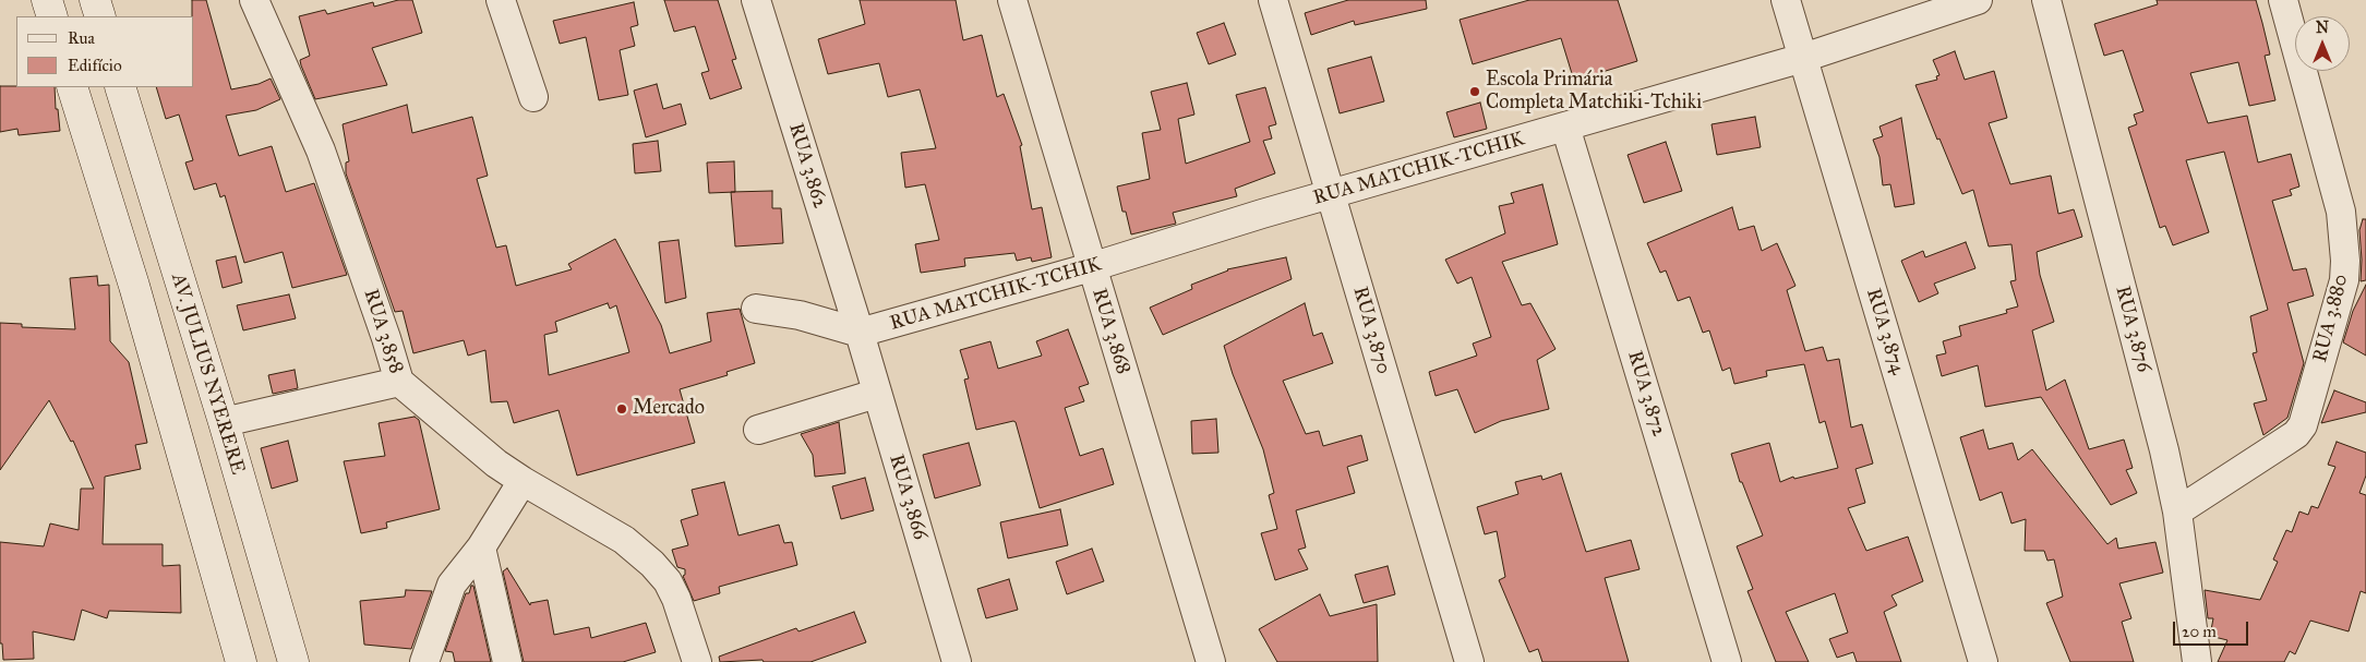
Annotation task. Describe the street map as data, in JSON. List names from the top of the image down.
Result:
{
  "streets": {
    "main road": ["AV. JULIUS NYERERE"],
    "street": [
      "RUA 3.862",
      "RUA MATCHIK-TCHIK",
      "RUA 3.880",
      "RUA 3.876",
      "RUA 3.870",
      "RUA 3.858",
      "RUA 3.868",
      "RUA 3.874",
      "RUA 3.872",
      "RUA 3.866"
    ]
  },
  "crossings": [
    ["RUA 3.862", "RUA MATCHIK-TCHIK"],
    ["RUA 3.862", "RUA 3.866"],
    ["RUA MATCHIK-TCHIK", "RUA 3.870"],
    ["RUA MATCHIK-TCHIK", "RUA 3.868"],
    ["RUA MATCHIK-TCHIK", "RUA 3.874"],
    ["RUA MATCHIK-TCHIK", "RUA 3.872"],
    ["RUA MATCHIK-TCHIK", "RUA 3.866"],
    ["RUA 3.880", "RUA 3.876"]
  ],
  "places": ["Escola Primária Completa Matchiki-Tchiki", "Mercado"],
  "legend": ["Rua", "Edifício"],
  "scale_bar": "20 m",
  "north": "top"
}
